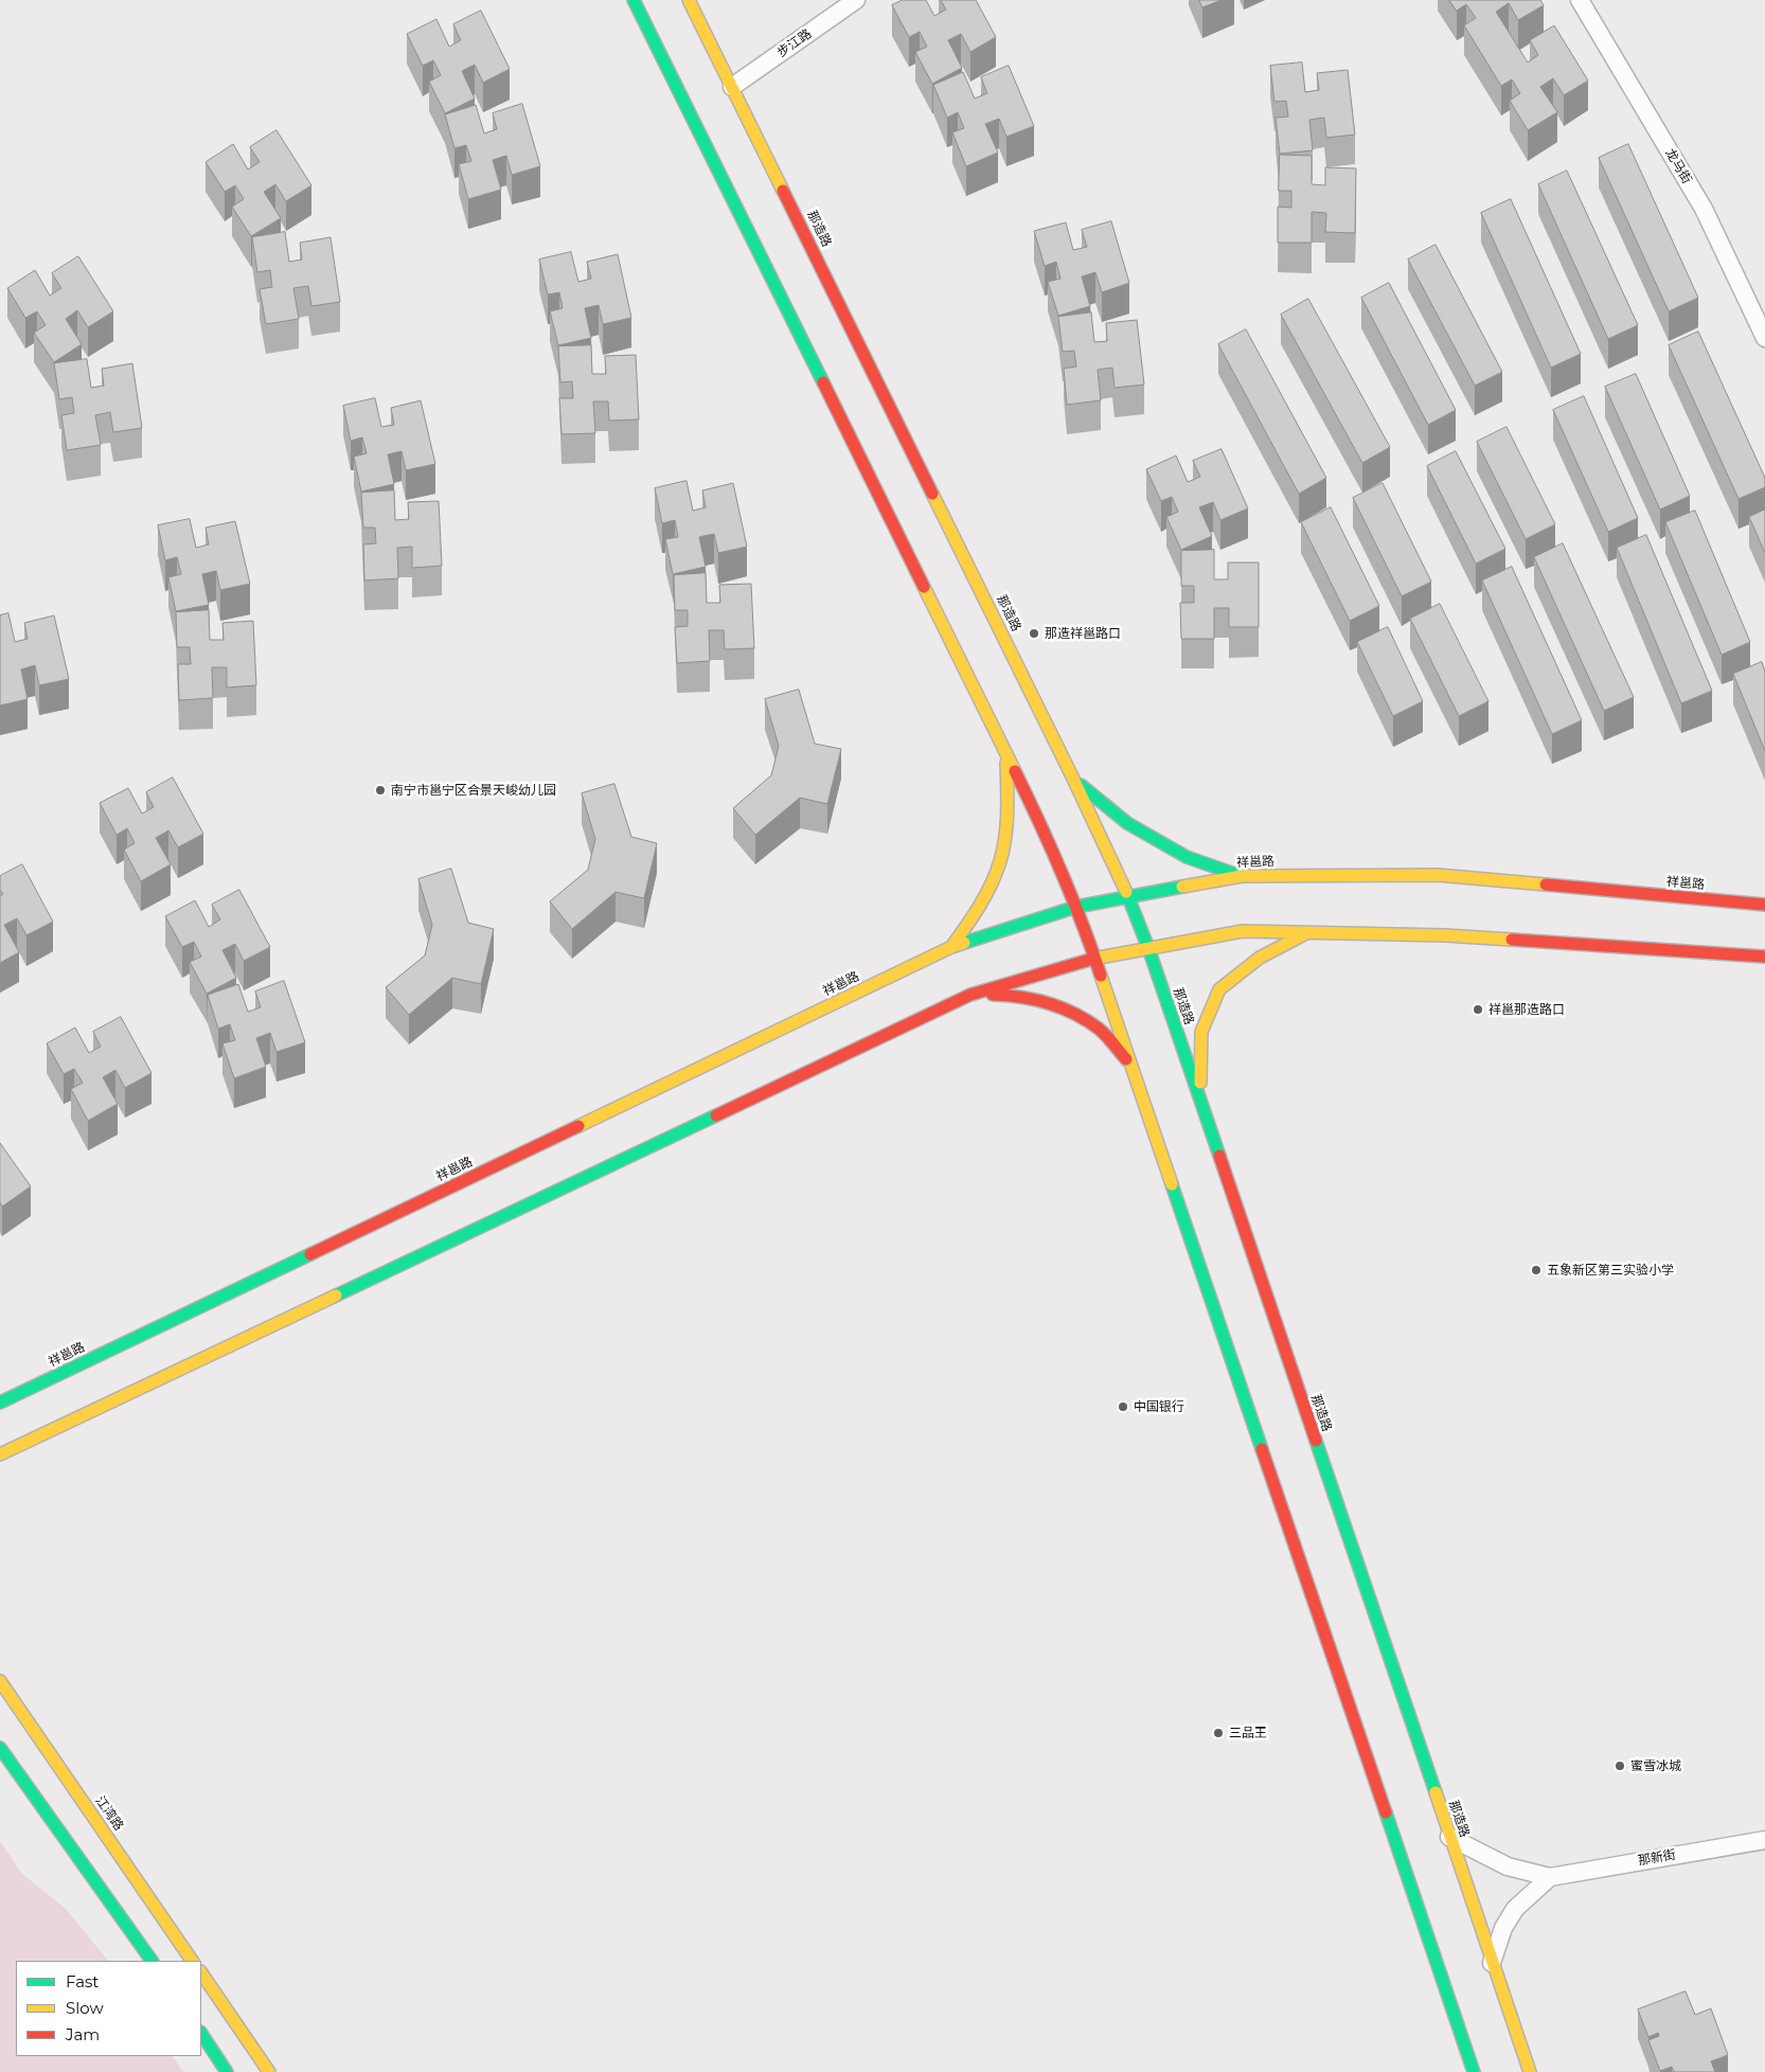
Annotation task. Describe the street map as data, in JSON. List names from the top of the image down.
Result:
{
  "streets": {
    "street": [
      "步江路",
      "龙马街",
      "那造路",
      "祥邕路",
      "江湾路",
      "那新街"
    ]
  },
  "crossings": [
    ["步江路", "那造路"],
    ["那造路", "祥邕路"]
  ],
  "places": [
    "那造祥邕路口",
    "南宁市邕宁区合景天峻幼儿园",
    "祥邕那造路口",
    "五象新区第三实验小学",
    "中国银行",
    "三品王",
    "蜜雪冰城"
  ],
  "legend": ["Fast", "Slow", "Jam"]
}
